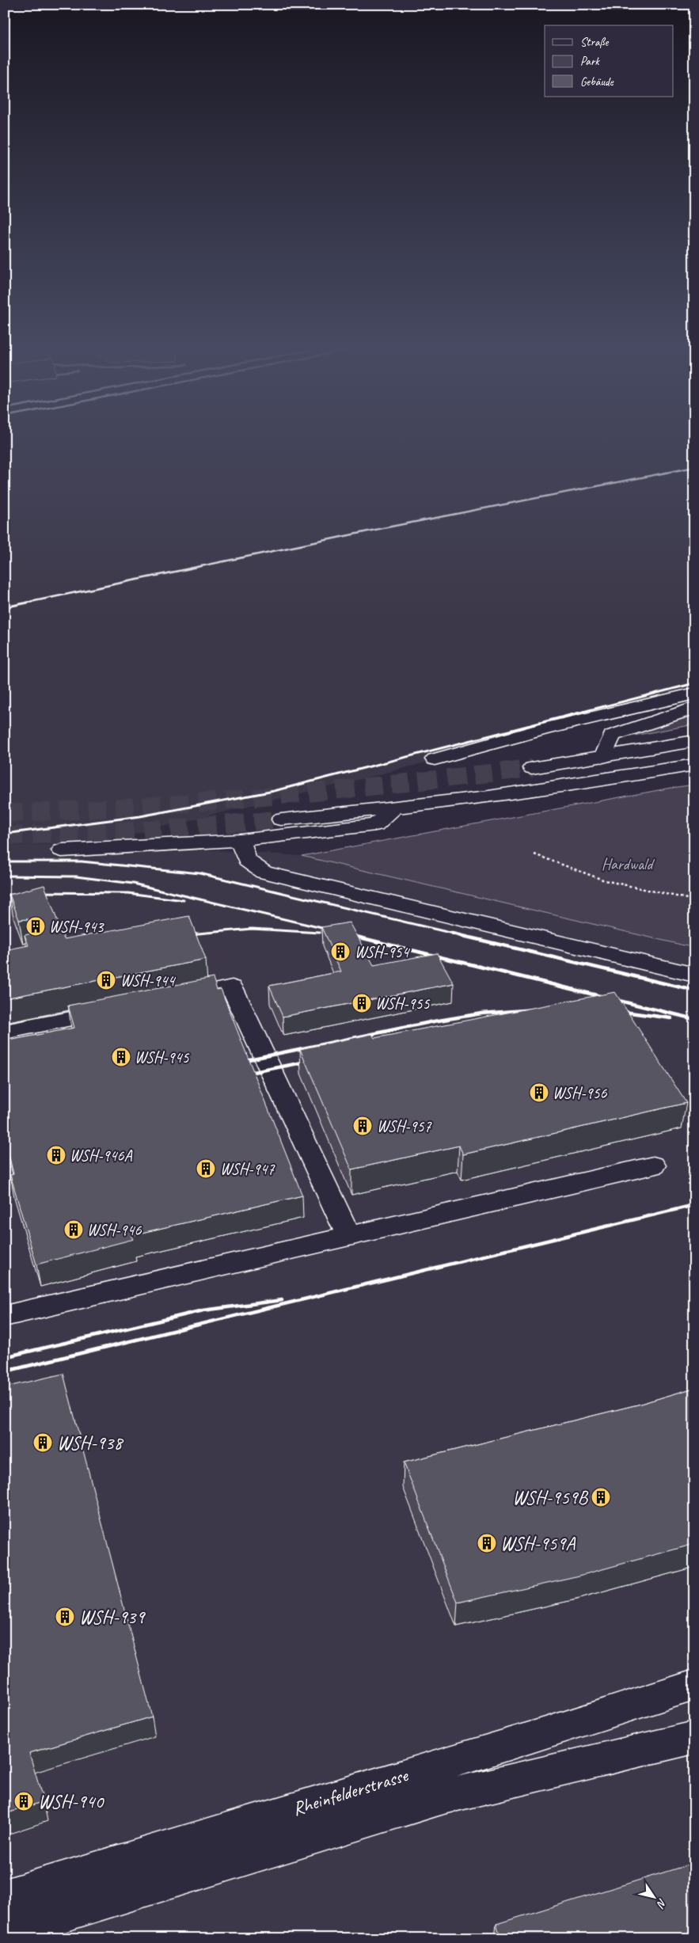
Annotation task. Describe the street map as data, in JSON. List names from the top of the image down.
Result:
{
  "streets": {
    "main road": ["Rheinfelderstrasse"]
  },
  "parks": ["Hardwald"],
  "places": {
    "building": [
      "WSH-943",
      "WSH-954",
      "WSH-944",
      "WSH-955",
      "WSH-945",
      "WSH-956",
      "WSH-957",
      "WSH-946A",
      "WSH-947",
      "WSH-946",
      "WSH-938",
      "WSH-959B",
      "WSH-959A",
      "WSH-939",
      "WSH-940"
    ]
  },
  "legend": ["Straße", "Park", "Gebäude"],
  "north": "bottom right"
}
